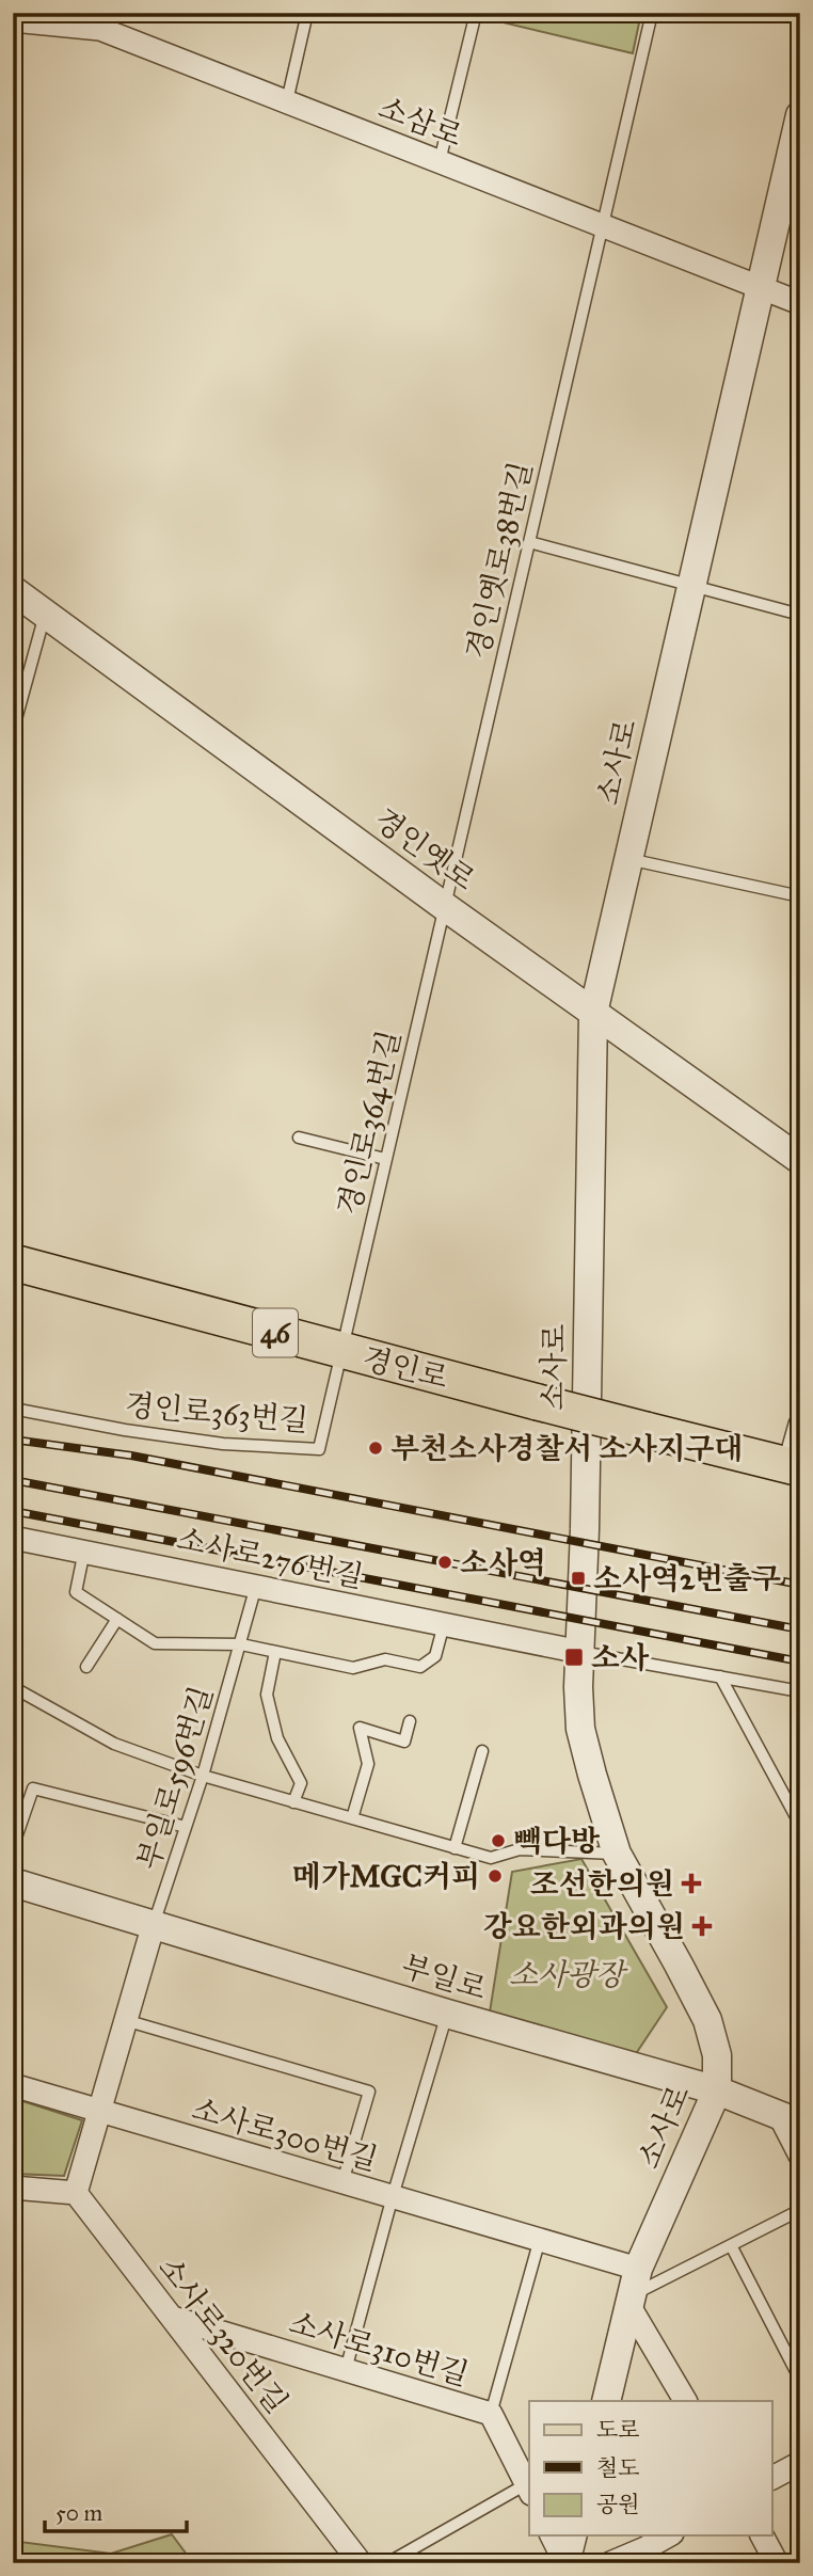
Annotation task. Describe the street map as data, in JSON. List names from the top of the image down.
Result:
{
  "streets": {
    "main road": ["46", "경인로"],
    "street": [
      "소삼로",
      "소사로",
      "경인옛로",
      "소사로276번길",
      "부일로",
      "소사로300번길",
      "소사로320번길",
      "소사로310번길"
    ],
    "lane": [
      "경인옛로38번길",
      "경인로364번길",
      "경인로363번길",
      "부일로596번길"
    ]
  },
  "crossings": [
    ["소삼로", "경인옛로38번길"],
    ["소삼로", "소사로"],
    ["경인옛로38번길", "경인옛로"],
    ["경인옛로38번길", "경인로364번길"],
    ["소사로", "경인옛로"],
    ["소사로", "소사로276번길"],
    ["소사로", "부일로"],
    ["소사로", "소사로300번길"],
    ["경인옛로", "경인로364번길"],
    ["경인로364번길", "경인로"],
    ["경인로364번길", "경인로363번길"],
    ["경인로", "경인로363번길"],
    ["소사로276번길", "부일로596번길"],
    ["부일로596번길", "부일로"],
    ["소사로320번길", "소사로310번길"]
  ],
  "parks": ["소사광장"],
  "places": {
    "other": [
      "부천소사경찰서 소사지구대",
      "소사역",
      "빽다방",
      "메가MGC커피"
    ],
    "transit": ["소사역2번출구", "소사"],
    "health": ["조선한의원", "강요한외과의원"]
  },
  "legend": ["도로", "철도", "공원"],
  "scale_bar": "50 m"
}
